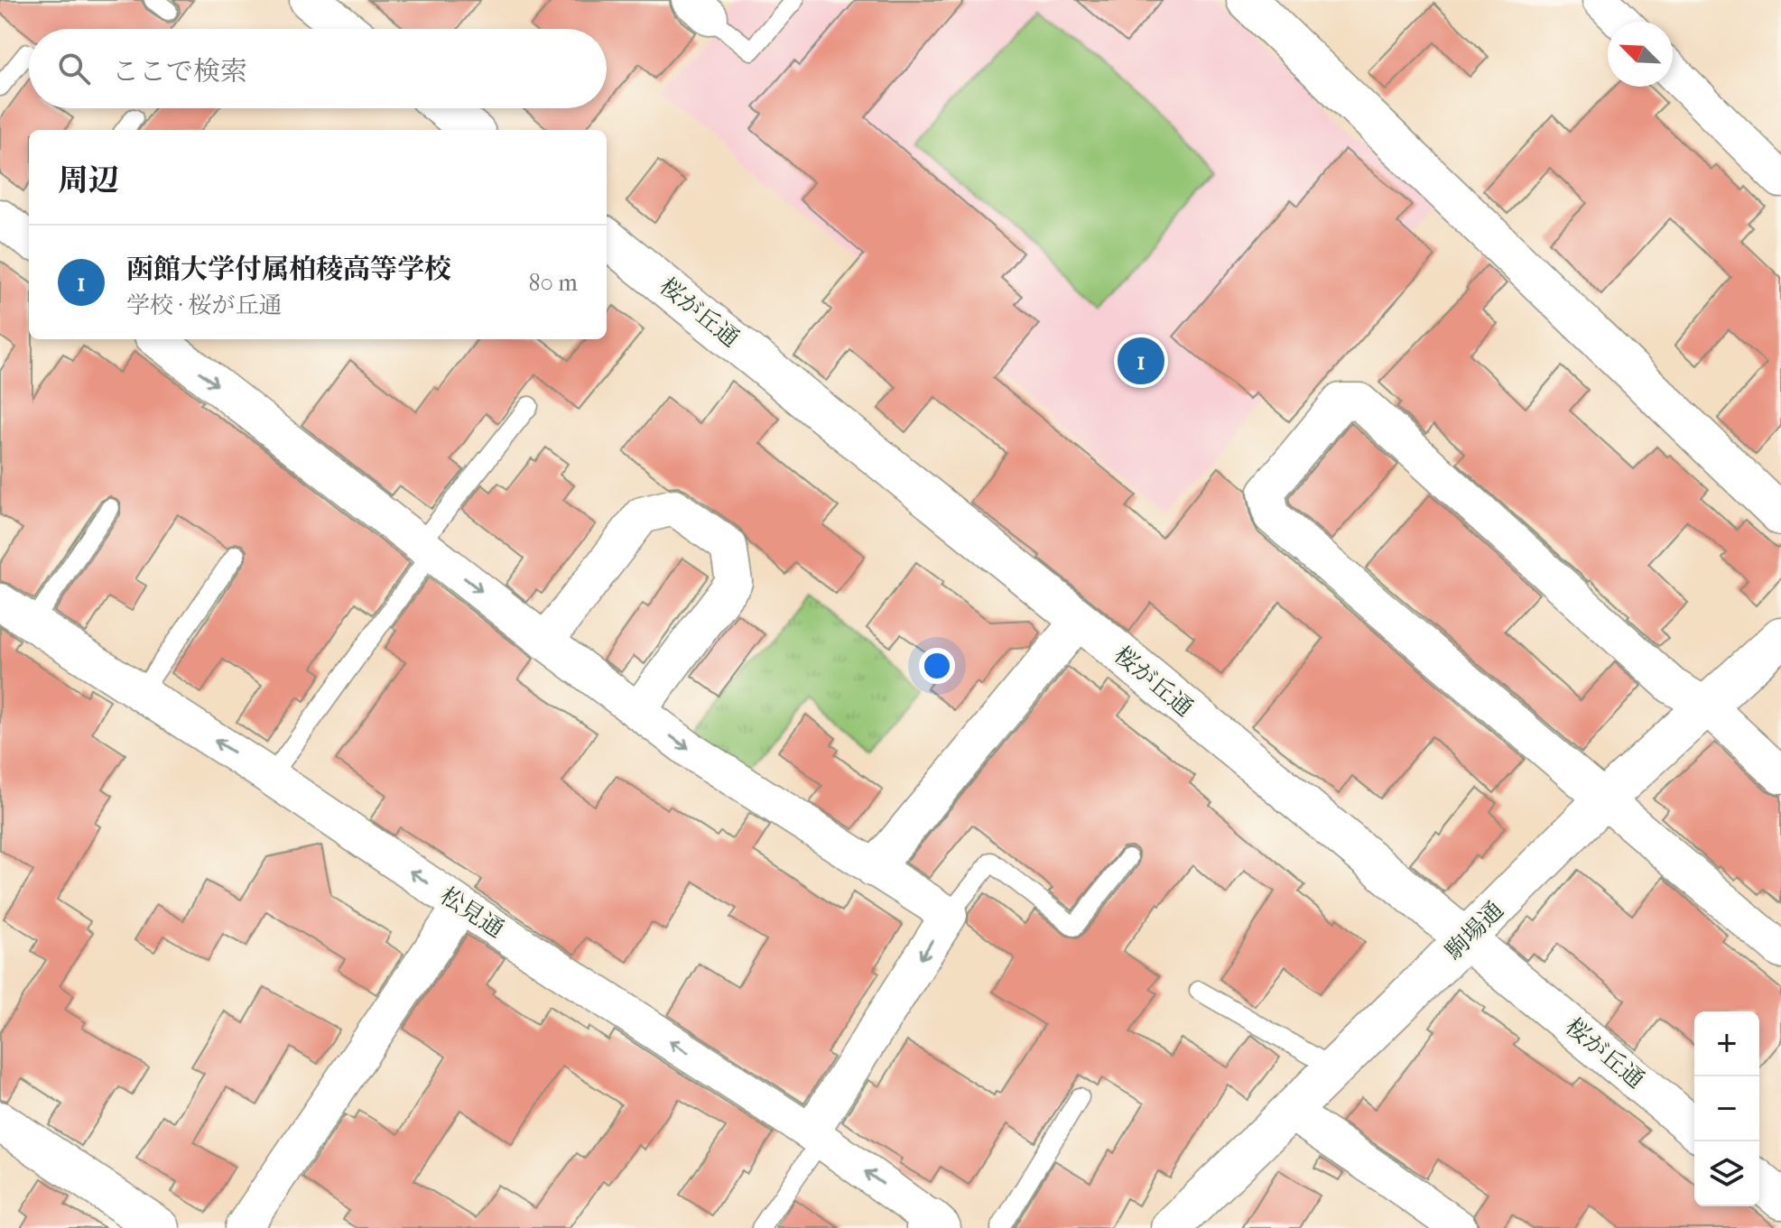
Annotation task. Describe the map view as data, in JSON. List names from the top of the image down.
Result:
{
  "streets": {
    "street": ["桜が丘通", "松見通", "駒場通"]
  },
  "crossings": [
    ["桜が丘通", "駒場通"]
  ],
  "north": "top left",
  "page": {
    "search": "ここで検索",
    "heading": "周辺",
    "list": [
      {
        "mark": "1",
        "name": "函館大学付属柏稜高等学校",
        "note": "学校 · 桜が丘通",
        "value": "80 m"
      }
    ],
    "pins": "1",
    "map_buttons": ["+", "−"]
  }
}
